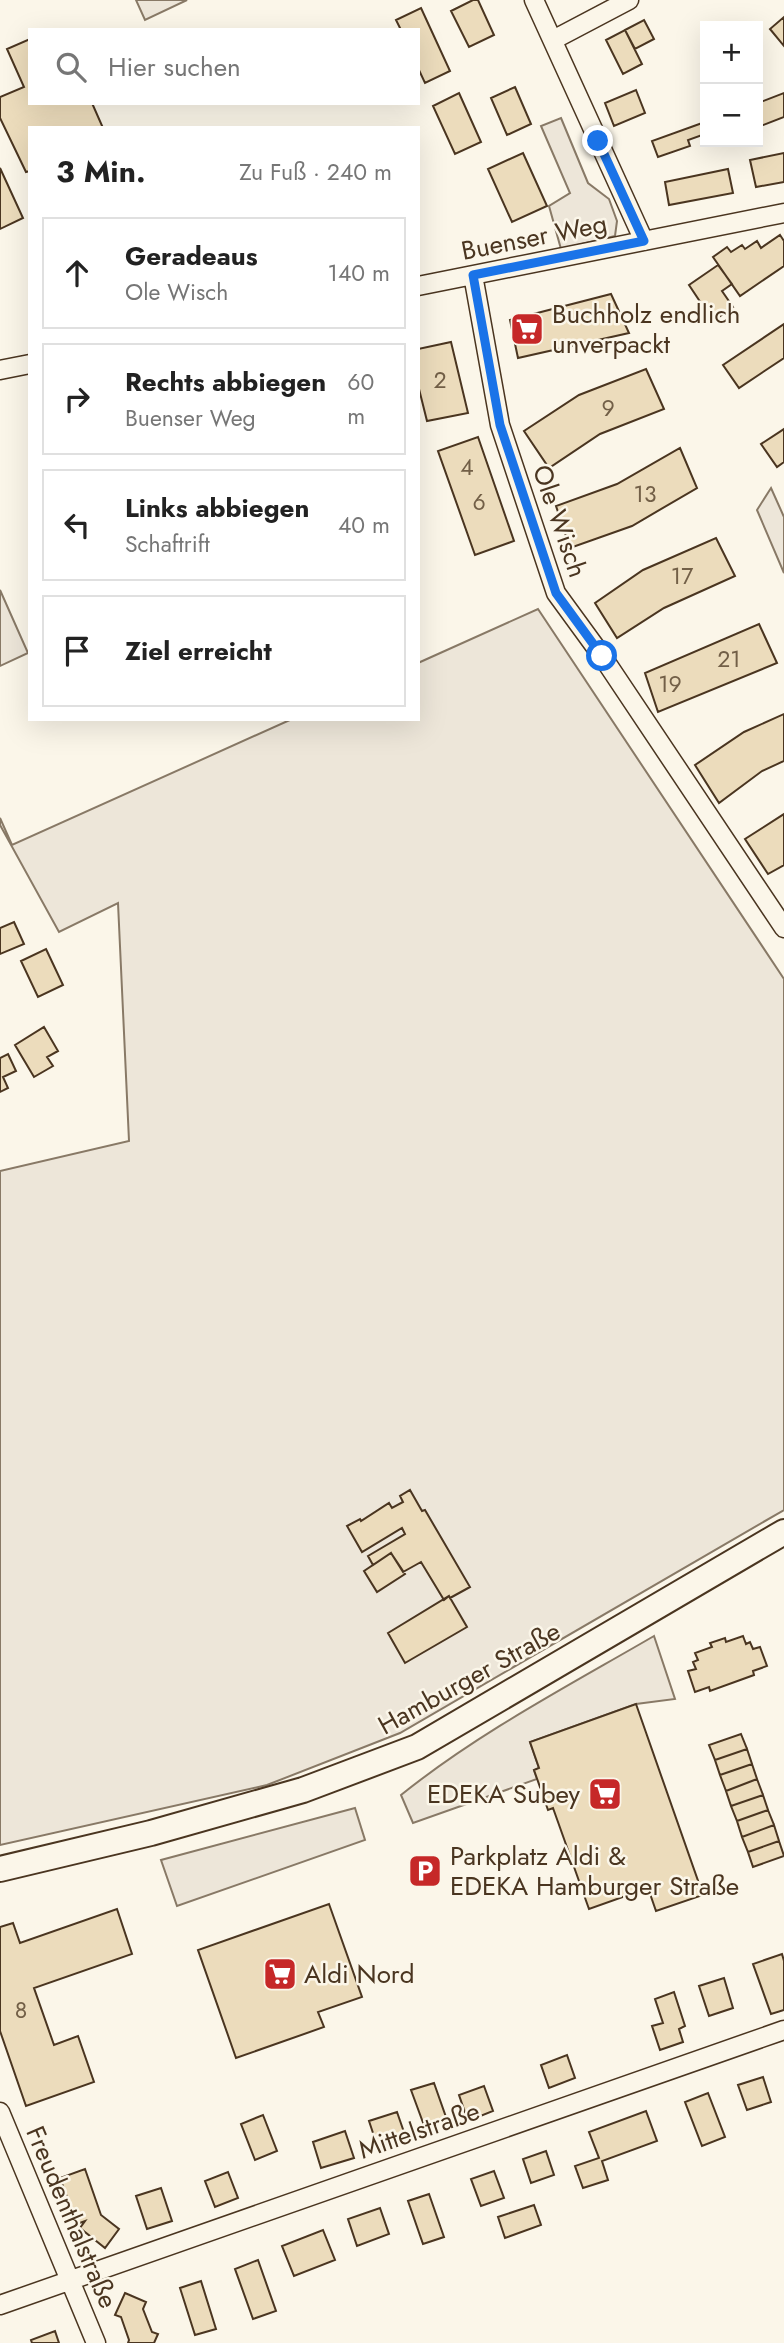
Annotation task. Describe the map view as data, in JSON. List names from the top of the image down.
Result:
{
  "streets": {
    "main road": ["Hamburger Straße"],
    "street": [
      "Buenser Weg",
      "Ole Wisch",
      "Mittelstraße",
      "Freudenthalstraße"
    ]
  },
  "crossings": [
    ["Buenser Weg", "Ole Wisch"],
    ["Mittelstraße", "Freudenthalstraße"]
  ],
  "places": {
    "supermarket": ["Buchholz endlich unverpackt", "EDEKA Subey", "Aldi Nord"],
    "parking": ["Parkplatz Aldi & EDEKA Hamburger Straße"]
  },
  "house_numbers": [
    "2",
    "9",
    "4",
    "13",
    "6",
    "17",
    "21",
    "19",
    "8"
  ],
  "page": {
    "map_buttons": ["+", "−"],
    "search": "Hier suchen",
    "heading": ["3 Min.", "Zu Fuß · 240 m"],
    "list": [
      ["Geradeaus", "Ole Wisch", "140 m"],
      ["Rechts abbiegen", "Buenser Weg", "60 m"],
      ["Links abbiegen", "Schaftrift", "40 m"],
      "Ziel erreicht"
    ]
  }
}
